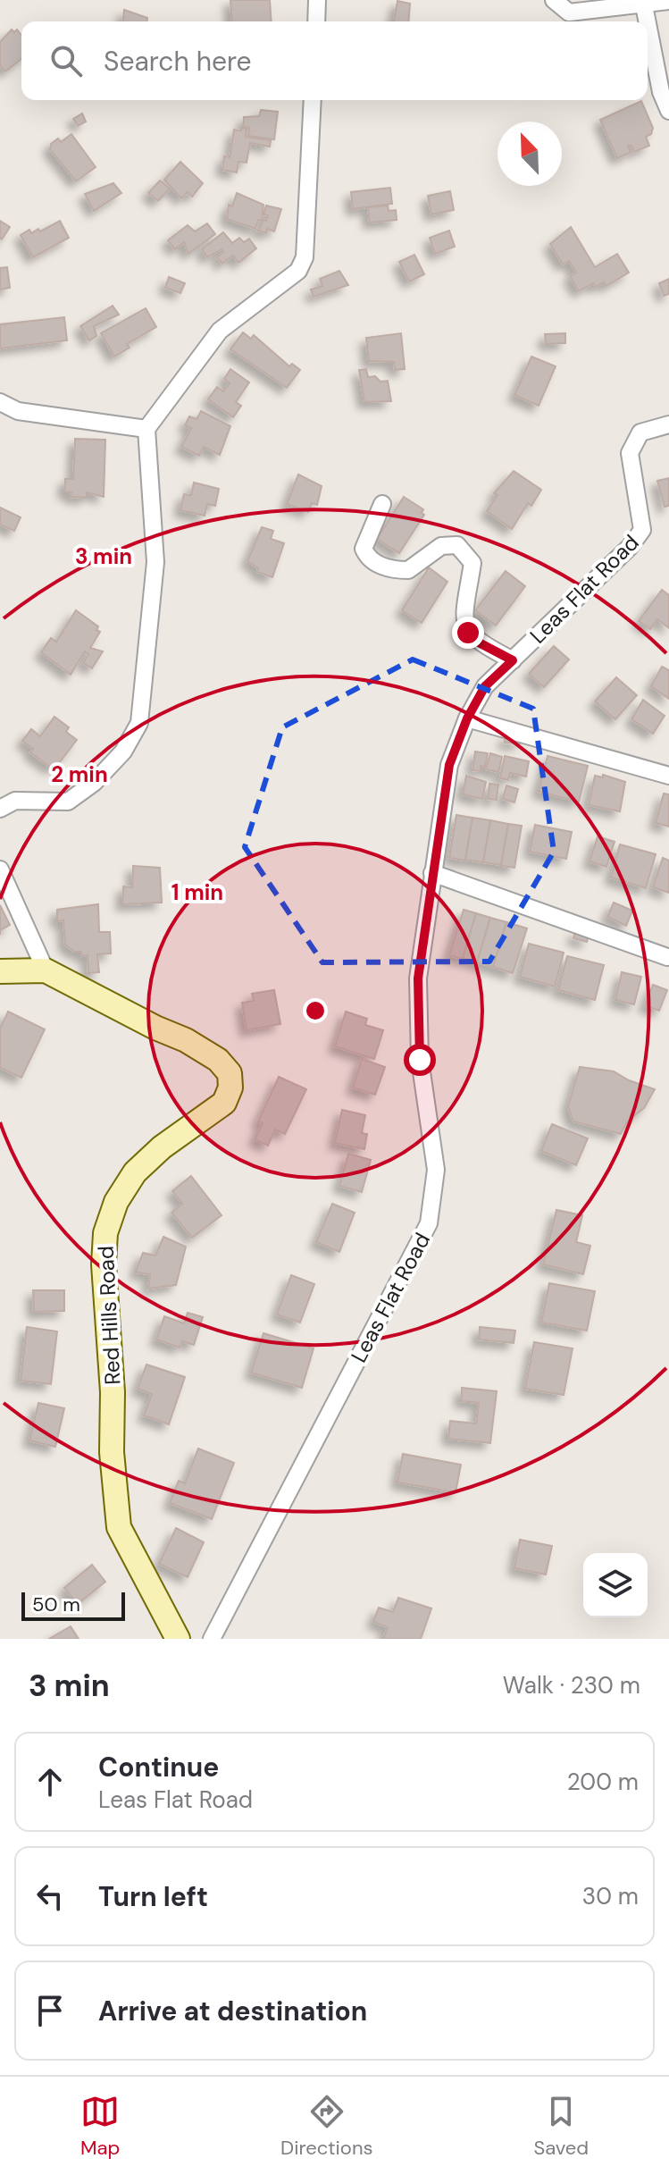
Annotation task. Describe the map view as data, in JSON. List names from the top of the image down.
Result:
{
  "streets": {
    "main road": ["Red Hills Road"],
    "street": ["Leas Flat Road"]
  },
  "scale_bar": "50 m",
  "north": "top left",
  "page": {
    "search": "Search here",
    "scale": "50 m",
    "heading": ["3 min", "Walk · 230 m"],
    "list": [
      ["Continue", "Leas Flat Road", "200 m"],
      ["Turn left", "30 m"],
      "Arrive at destination"
    ],
    "nav": ["Map", "Directions", "Saved"]
  },
  "rings": ["3 min", "2 min", "1 min"]
}
